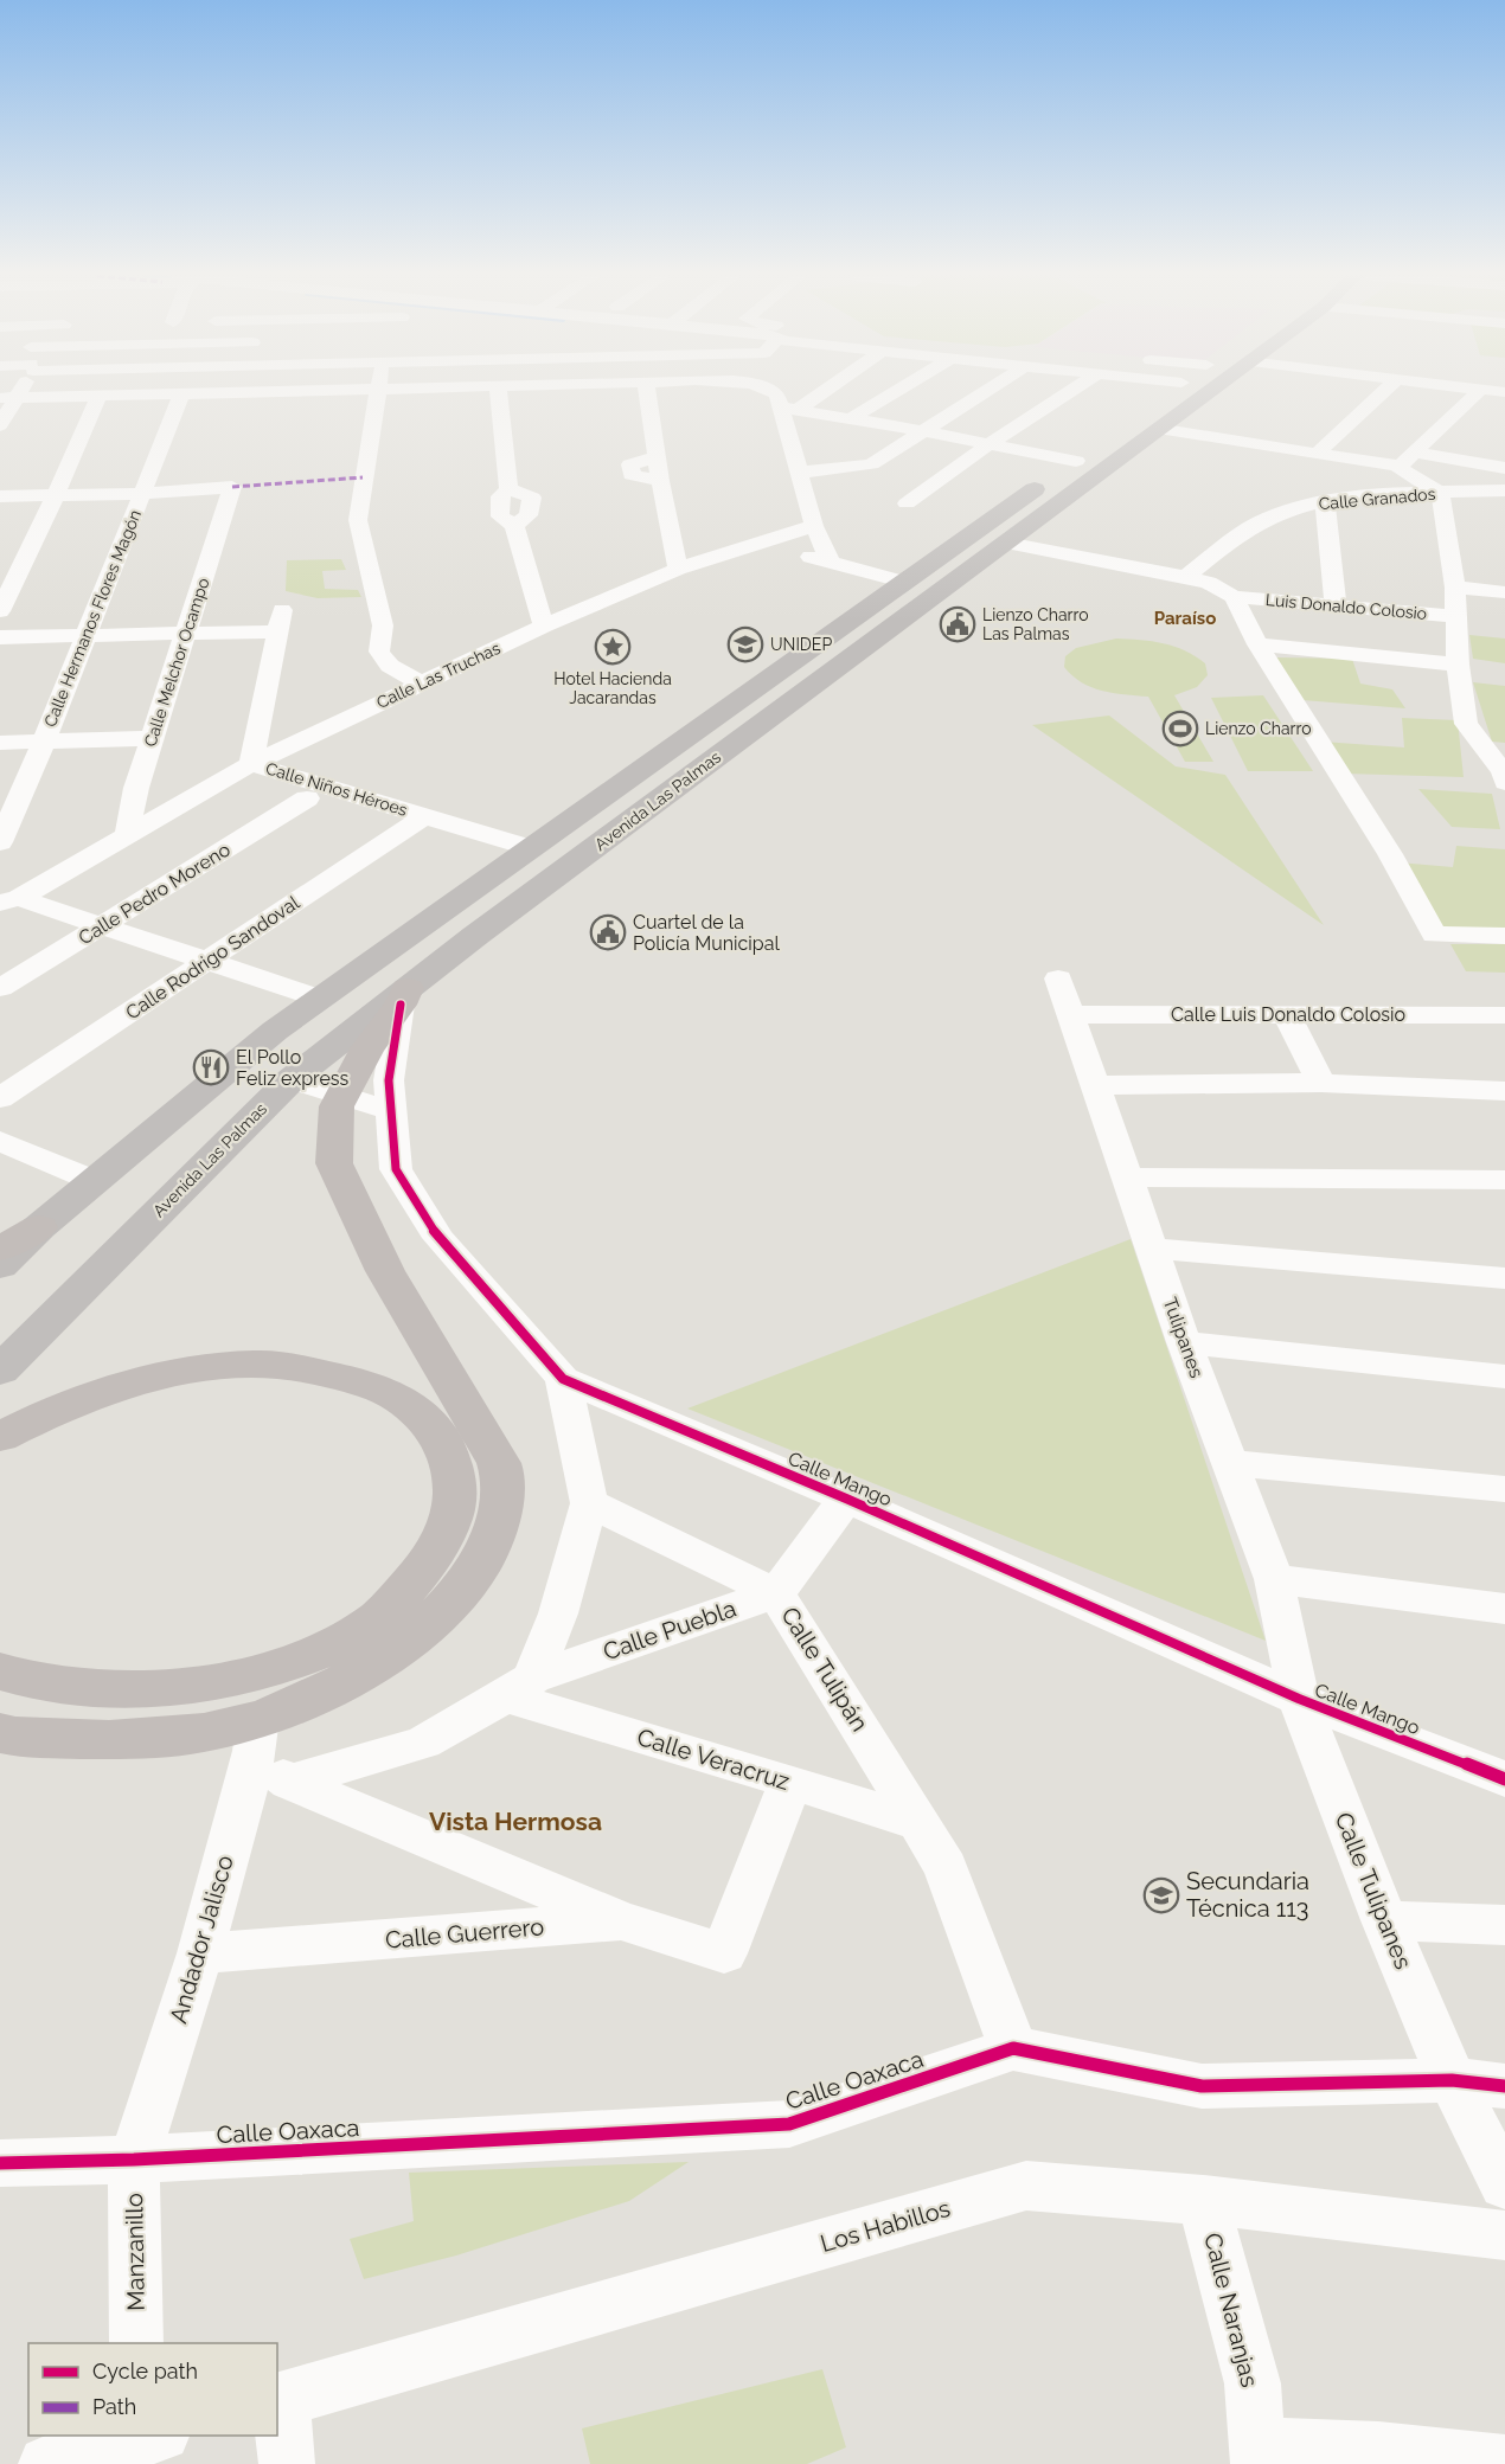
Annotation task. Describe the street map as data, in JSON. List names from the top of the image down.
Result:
{
  "streets": {
    "main road": ["Avenida Las Palmas"],
    "street": [
      "Calle Granados",
      "Luis Donaldo Colosio",
      "Calle Hermanos Flores Magón",
      "Calle Melchor Ocampo",
      "Calle Las Truchas",
      "Calle Niños Héroes",
      "Calle Pedro Moreno",
      "Calle Rodrigo Sandoval",
      "Calle Luis Donaldo Colosio",
      "Tulipanes",
      "Calle Mango",
      "Calle Puebla",
      "Calle Tulipán",
      "Calle Veracruz",
      "Calle Tulipanes",
      "Calle Guerrero",
      "Andador Jalisco",
      "Calle Oaxaca",
      "Los Habillos",
      "Manzanillo",
      "Calle Naranjas"
    ]
  },
  "crossings": [
    ["Calle Hermanos Flores Magón", "Calle Melchor Ocampo"],
    ["Calle Melchor Ocampo", "Calle Las Truchas"],
    ["Calle Melchor Ocampo", "Calle Niños Héroes"],
    ["Calle Las Truchas", "Calle Niños Héroes"],
    ["Calle Niños Héroes", "Avenida Las Palmas"],
    ["Calle Niños Héroes", "Calle Pedro Moreno"],
    ["Calle Niños Héroes", "Calle Rodrigo Sandoval"],
    ["Avenida Las Palmas", "Calle Mango"],
    ["Calle Luis Donaldo Colosio", "Tulipanes"],
    ["Tulipanes", "Calle Mango"],
    ["Tulipanes", "Calle Tulipanes"],
    ["Calle Mango", "Calle Tulipanes"],
    ["Calle Puebla", "Calle Tulipán"],
    ["Calle Puebla", "Calle Veracruz"],
    ["Calle Tulipán", "Calle Veracruz"],
    ["Calle Tulipán", "Calle Oaxaca"],
    ["Calle Veracruz", "Calle Guerrero"],
    ["Calle Tulipanes", "Calle Oaxaca"],
    ["Calle Guerrero", "Andador Jalisco"],
    ["Andador Jalisco", "Calle Oaxaca"],
    ["Andador Jalisco", "Manzanillo"],
    ["Calle Oaxaca", "Manzanillo"],
    ["Los Habillos", "Calle Naranjas"]
  ],
  "districts": ["Paraíso", "Vista Hermosa"],
  "places": {
    "public building": ["Lienzo Charro Las Palmas", "Cuartel de la Policía Municipal"],
    "school or university": ["UNIDEP", "Secundaria Técnica 113"],
    "place": ["Hotel Hacienda Jacarandas"],
    "sports": ["Lienzo Charro"],
    "restaurant": ["El Pollo Feliz express"]
  },
  "legend": ["Cycle path", "Path"]
}
